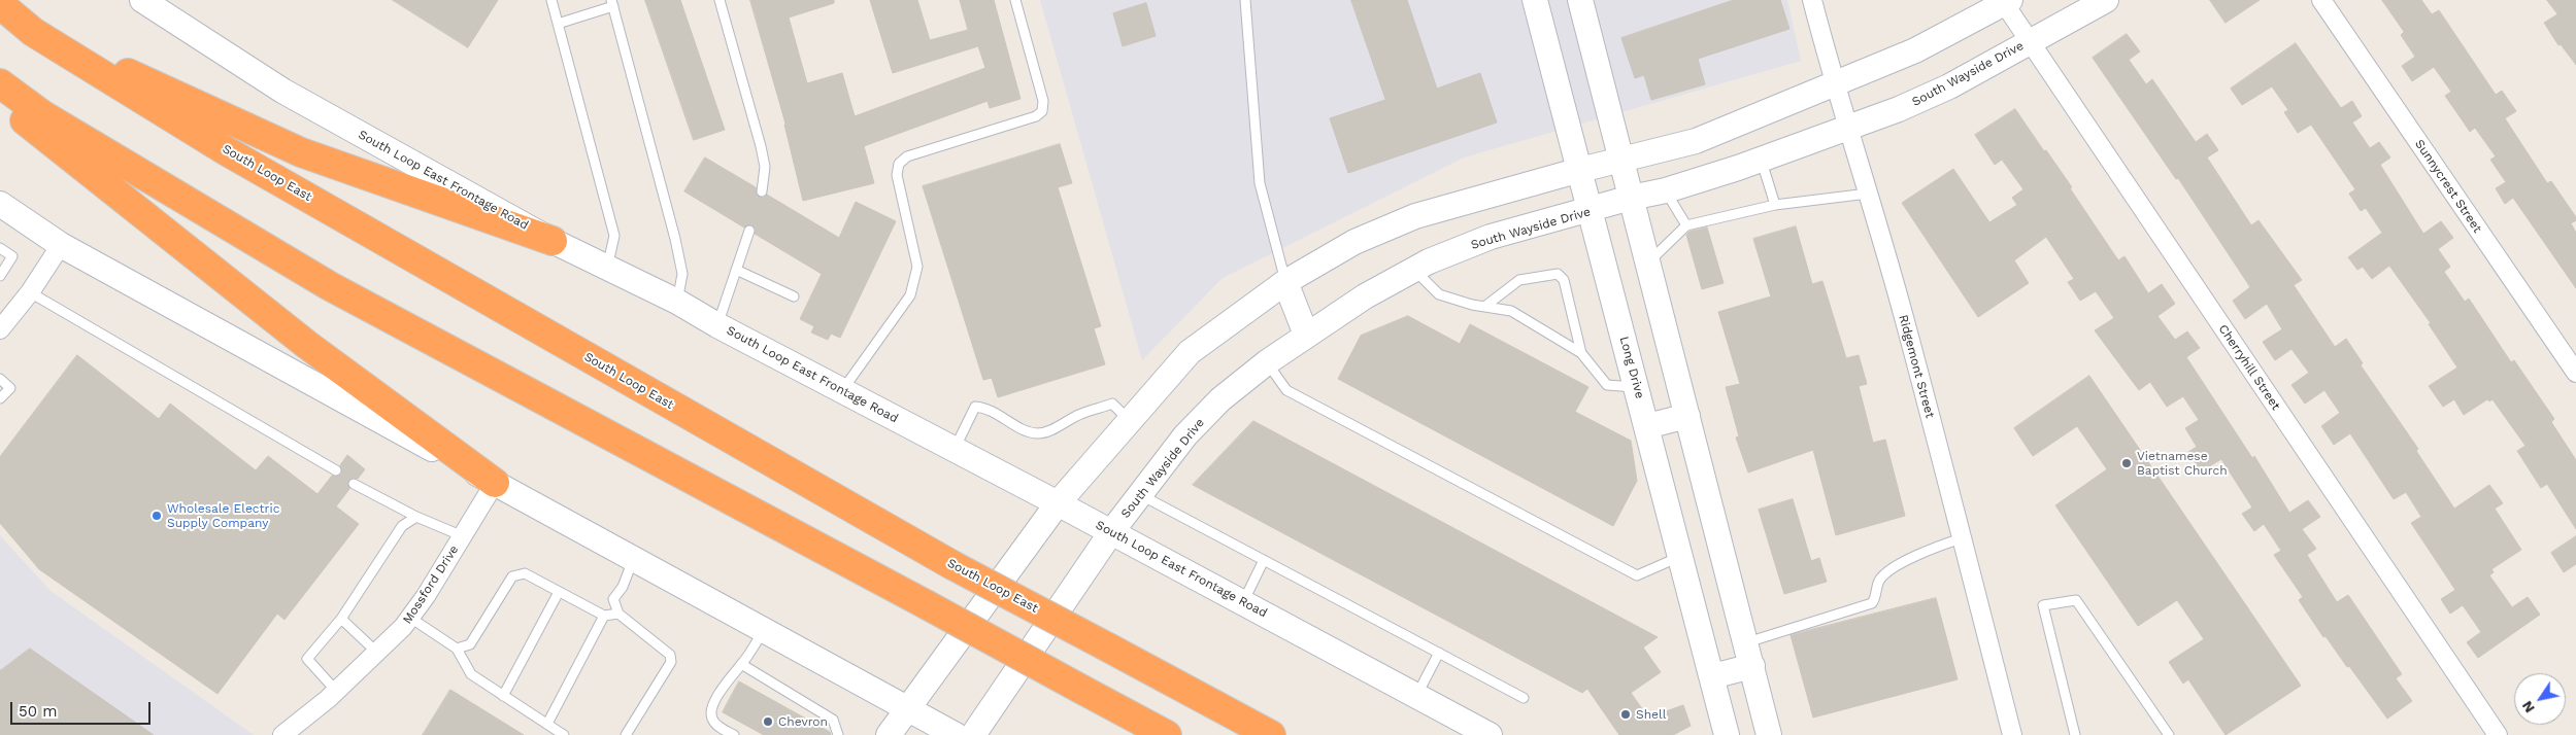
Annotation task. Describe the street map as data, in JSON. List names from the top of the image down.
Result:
{
  "streets": {
    "highway": ["South Loop East"],
    "main road": ["South Wayside Drive", "South Loop East Frontage Road", "Long Drive"],
    "street": [
      "Sunnycrest Street",
      "Ridgemont Street",
      "Cherryhill Street",
      "Mossford Drive"
    ]
  },
  "crossings": [
    ["South Wayside Drive", "South Loop East Frontage Road"],
    ["South Wayside Drive", "Ridgemont Street"],
    ["South Wayside Drive", "Long Drive"],
    ["South Wayside Drive", "Cherryhill Street"]
  ],
  "places": [
    "Vietnamese Baptist Church",
    "Wholesale Electric Supply Company",
    "Shell",
    "Chevron"
  ],
  "scale_bar": "50 m",
  "north": "bottom left"
}
